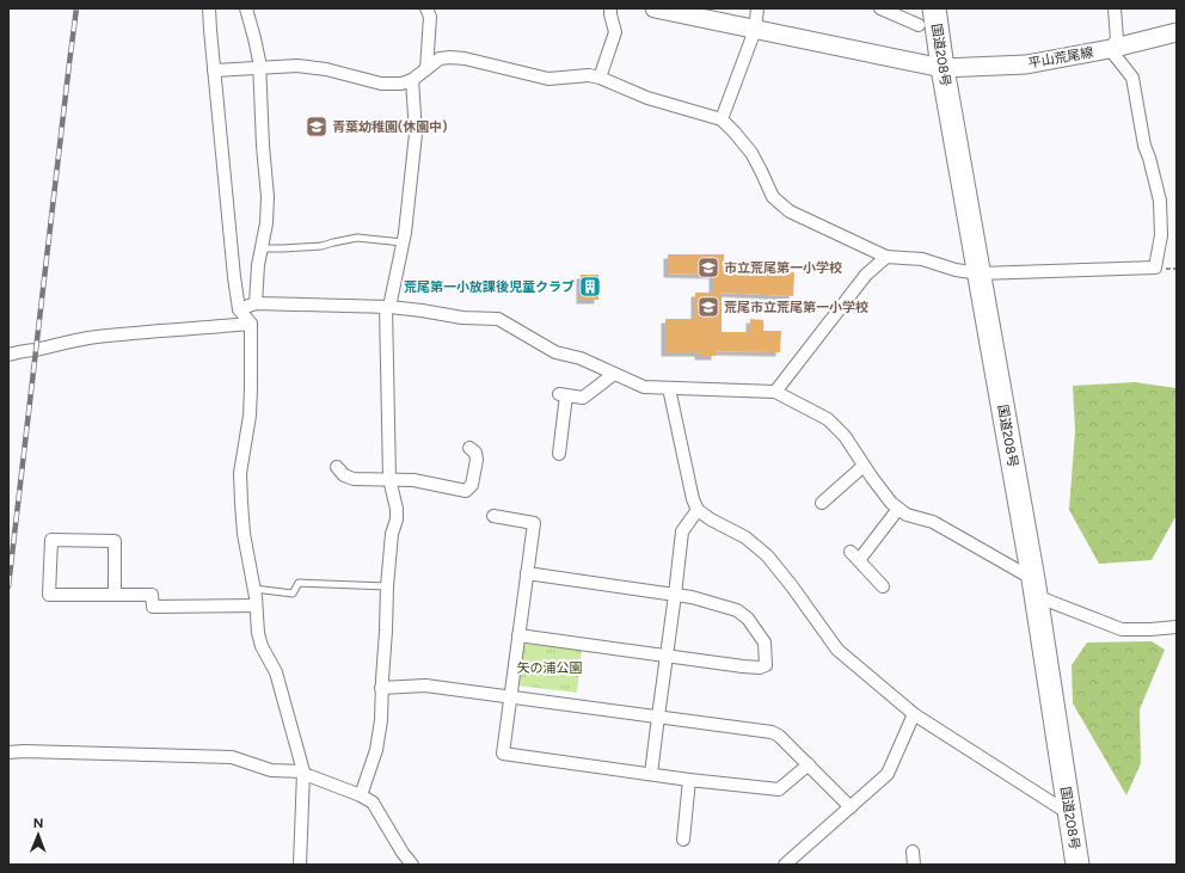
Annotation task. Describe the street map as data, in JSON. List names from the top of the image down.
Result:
{
  "streets": {
    "highway": ["国道208号"],
    "street": ["平山荒尾線"]
  },
  "crossings": [
    ["国道208号", "平山荒尾線"]
  ],
  "parks": ["矢の浦公園"],
  "places": {
    "school or university": ["青葉幼稚園(休園中)", "市立荒尾第一小学校", "荒尾市立荒尾第一小学校"],
    "building": ["荒尾第一小放課後児童クラブ"]
  },
  "north": "top"
}
